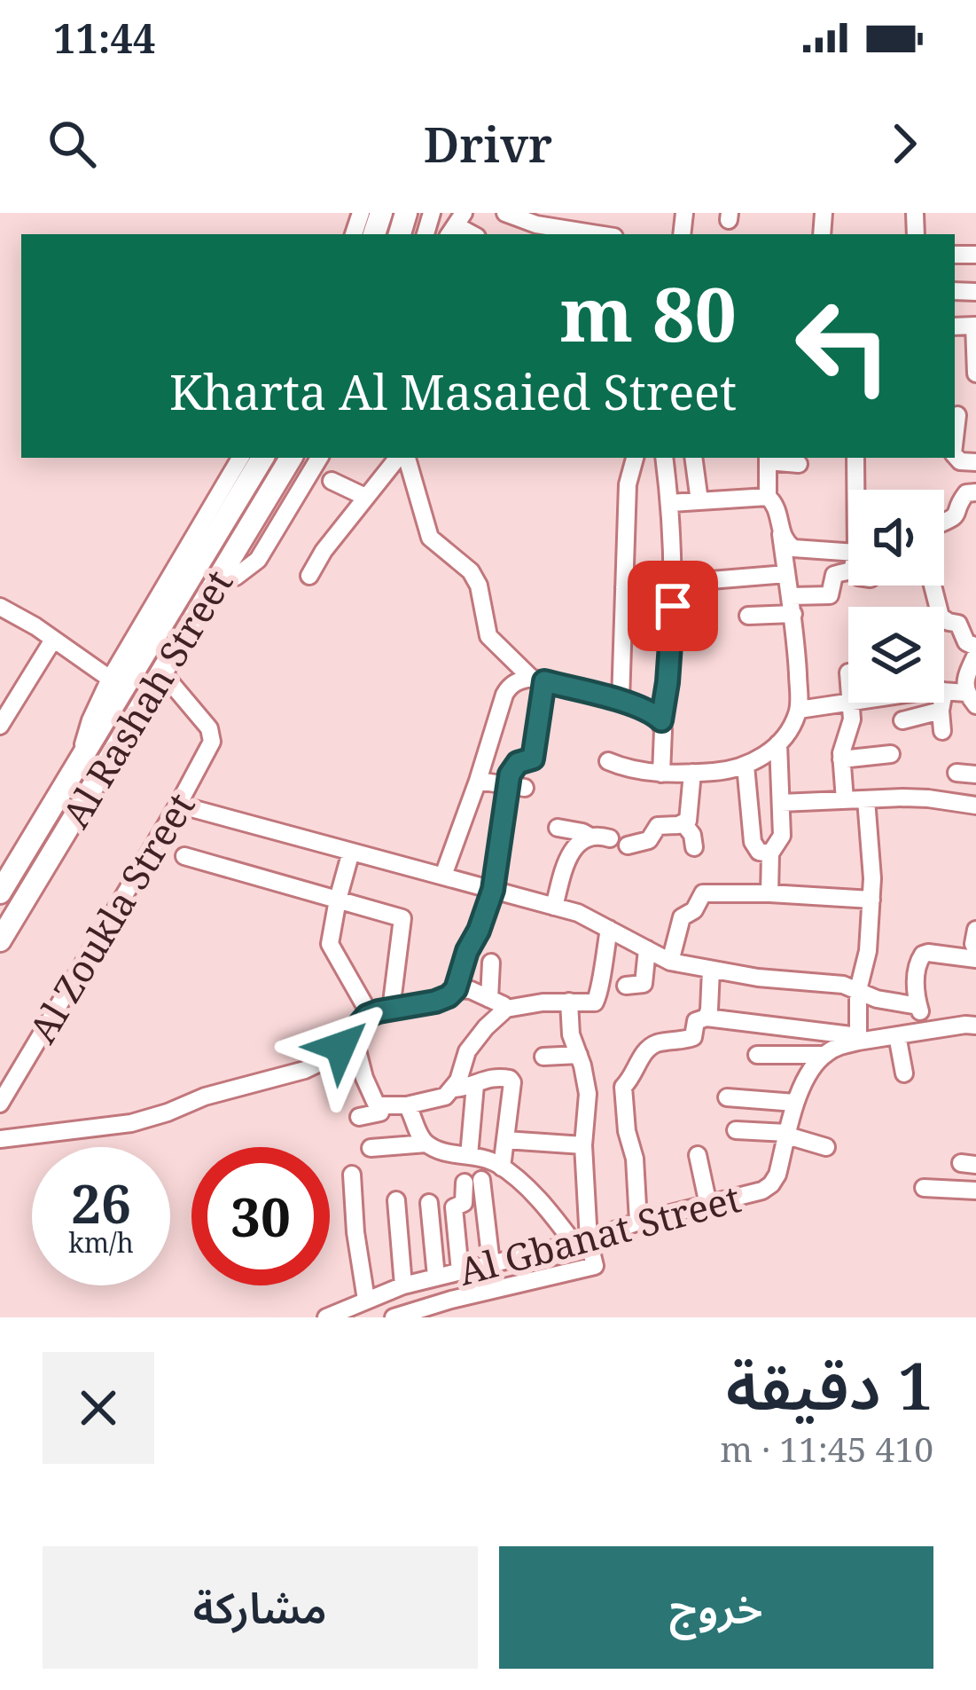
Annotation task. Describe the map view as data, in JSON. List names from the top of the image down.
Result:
{
  "streets": {
    "main road": ["Al Rashah Street"],
    "street": ["Al Zoukla Street", "Al Gbanat Street"]
  },
  "crossings": [
    ["Al Rashah Street", "Al Zoukla Street"]
  ],
  "page": {
    "status": "11:44",
    "header": "Drivr",
    "turn": ["80 m", "Kharta Al Masaied Street"],
    "speed": "26 km/h",
    "limit": "30",
    "heading": ["1 دقيقة", "410 m · 11:45"],
    "buttons": ["خروج", "مشاركة"]
  }
}
